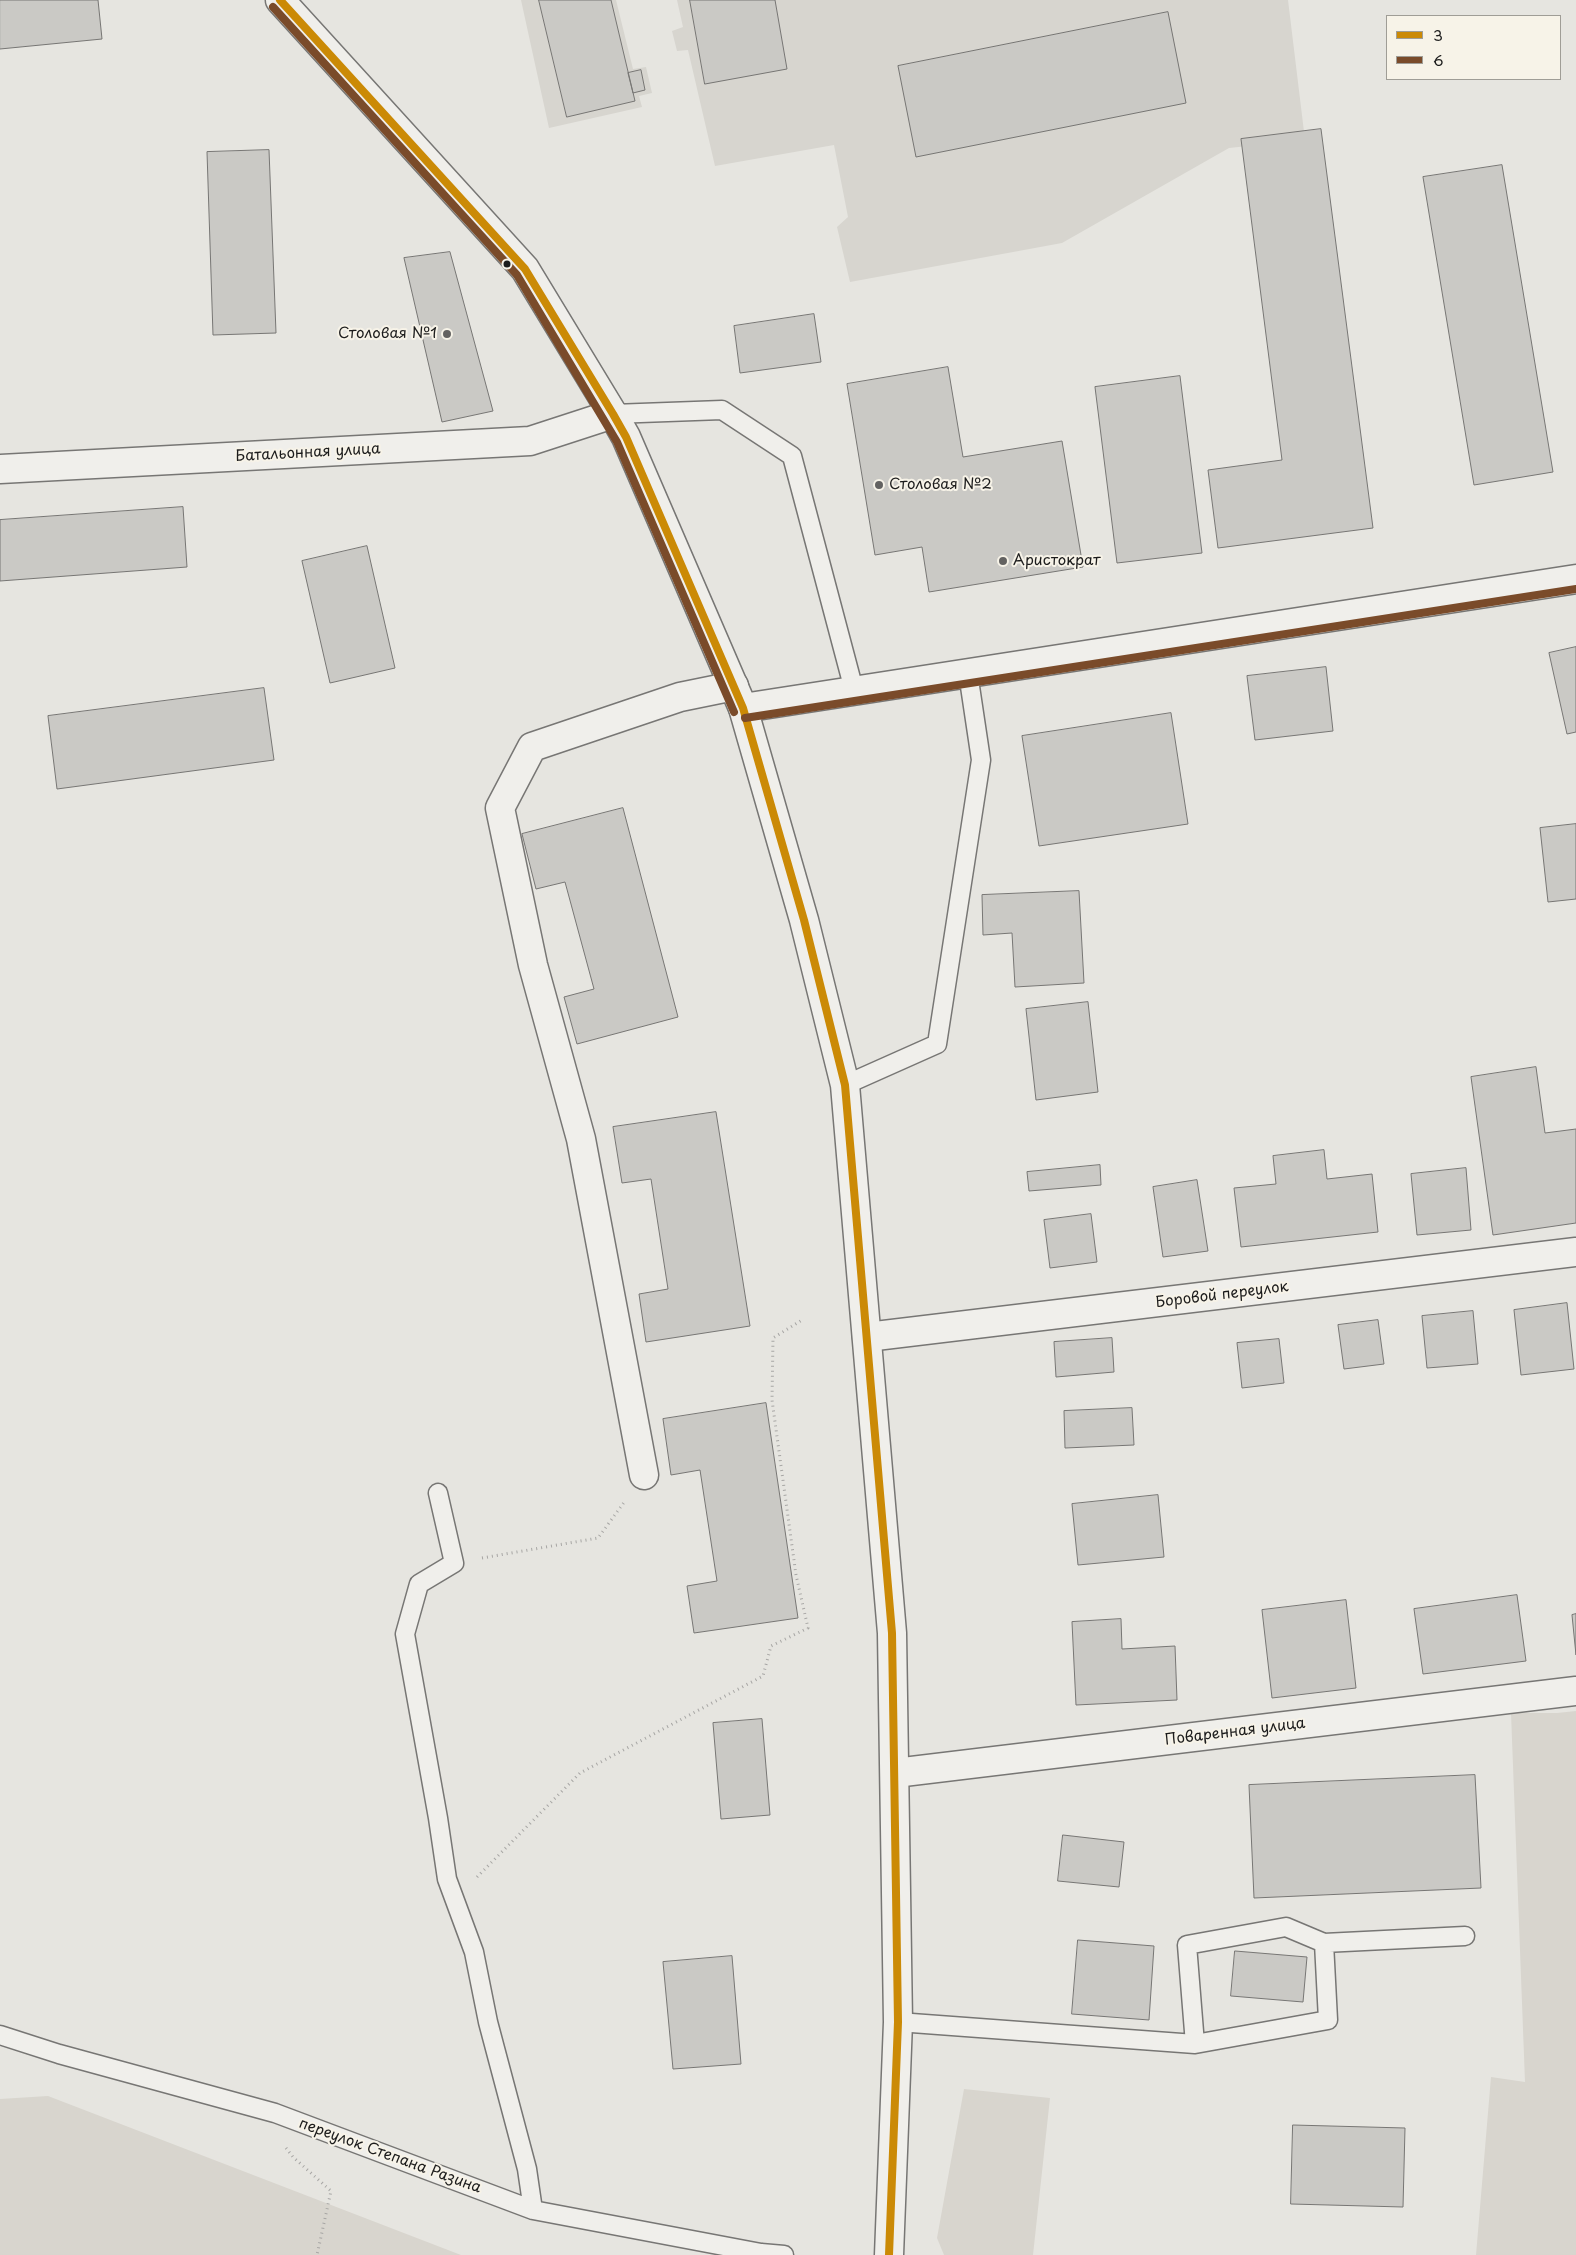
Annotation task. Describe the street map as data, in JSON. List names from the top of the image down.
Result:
{
  "streets": {
    "street": ["Батальонная улица", "Боровой переулок", "Поваренная улица"],
    "lane": ["переулок Степана Разина"]
  },
  "places": ["Столовая №1", "Столовая №2", "Аристократ"],
  "lines": ["transit line 3", "transit line 6"],
  "legend": ["3", "6"]
}
